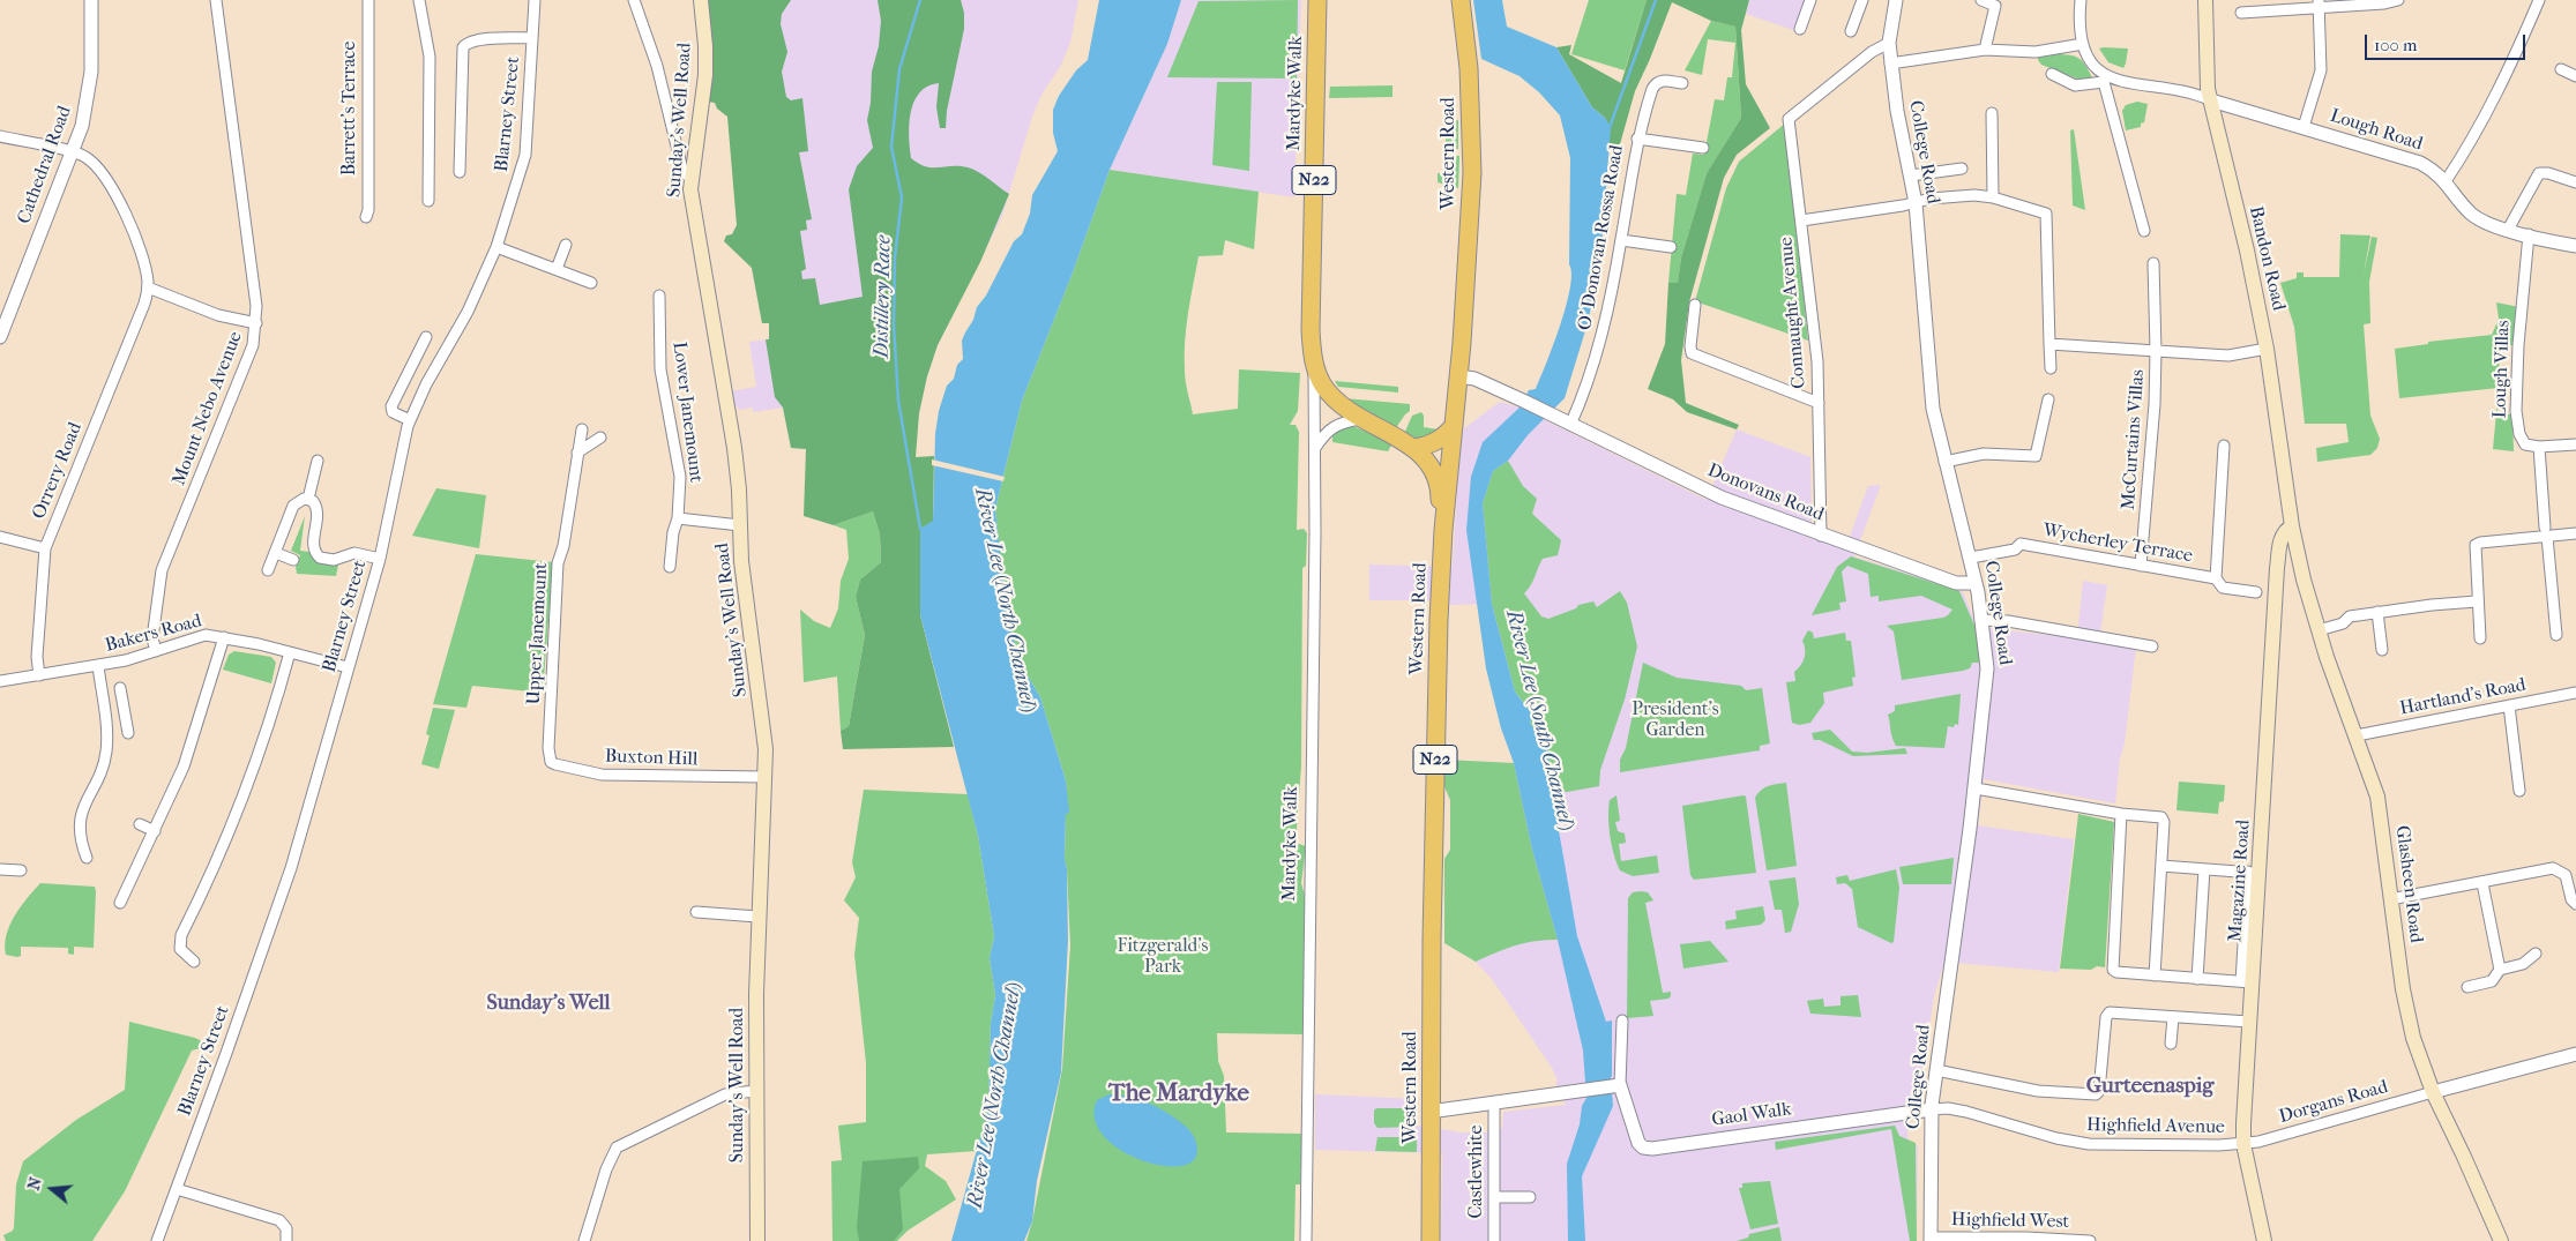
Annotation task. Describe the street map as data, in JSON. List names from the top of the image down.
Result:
{
  "streets": {
    "highway": ["Mardyke Walk", "Western Road", "N22"],
    "main road": [
      "Sunday's Well Road",
      "Bandon Road",
      "Magazine Road",
      "Glasheen Road"
    ],
    "street": [
      "Barrett's Terrace",
      "Blarney Street",
      "Lough Road",
      "College Road",
      "Cathedral Road",
      "O' Donovan Rossa Road",
      "Connaught Avenue",
      "Lough Villas",
      "Mount Nebo Avenue",
      "Lower Janemount",
      "McCurtains Villas",
      "Orrery Road",
      "Donovans Road",
      "Wycherley Terrace",
      "Bakers Road",
      "Upper Janemount",
      "Hartland's Road",
      "Buxton Hill",
      "Dorgans Road",
      "Gaol Walk",
      "Highfield Avenue",
      "Castlewhite",
      "Highfield West"
    ]
  },
  "crossings": [
    ["Mardyke Walk", "N22"],
    ["Blarney Street", "Bakers Road"],
    ["Sunday's Well Road", "Buxton Hill"],
    ["Lough Road", "Bandon Road"],
    ["Lough Road", "Lough Villas"],
    ["College Road", "Connaught Avenue"],
    ["College Road", "Donovans Road"],
    ["College Road", "Wycherley Terrace"],
    ["College Road", "Gaol Walk"],
    ["College Road", "Highfield Avenue"],
    ["College Road", "Highfield West"],
    ["Western Road", "N22"],
    ["Western Road", "Donovans Road"],
    ["O' Donovan Rossa Road", "Donovans Road"],
    ["Bandon Road", "McCurtains Villas"],
    ["Bandon Road", "Magazine Road"],
    ["Bandon Road", "Glasheen Road"],
    ["Connaught Avenue", "Donovans Road"],
    ["Mount Nebo Avenue", "Bakers Road"],
    ["McCurtains Villas", "Wycherley Terrace"],
    ["Orrery Road", "Bakers Road"],
    ["Upper Janemount", "Buxton Hill"],
    ["Hartland's Road", "Glasheen Road"],
    ["Magazine Road", "Glasheen Road"],
    ["Magazine Road", "Dorgans Road"],
    ["Magazine Road", "Highfield Avenue"],
    ["Glasheen Road", "Dorgans Road"],
    ["Dorgans Road", "Highfield Avenue"],
    ["Gaol Walk", "Highfield Avenue"]
  ],
  "districts": ["Sunday's Well", "Gurteenaspig", "The Mardyke"],
  "water": ["Distillery Race", "River Lee (North Channel)", "River Lee (South Channel)"],
  "parks": ["President's Garden", "Fitzgerald's Park"],
  "scale_bar": "100 m",
  "north": "left"
}
